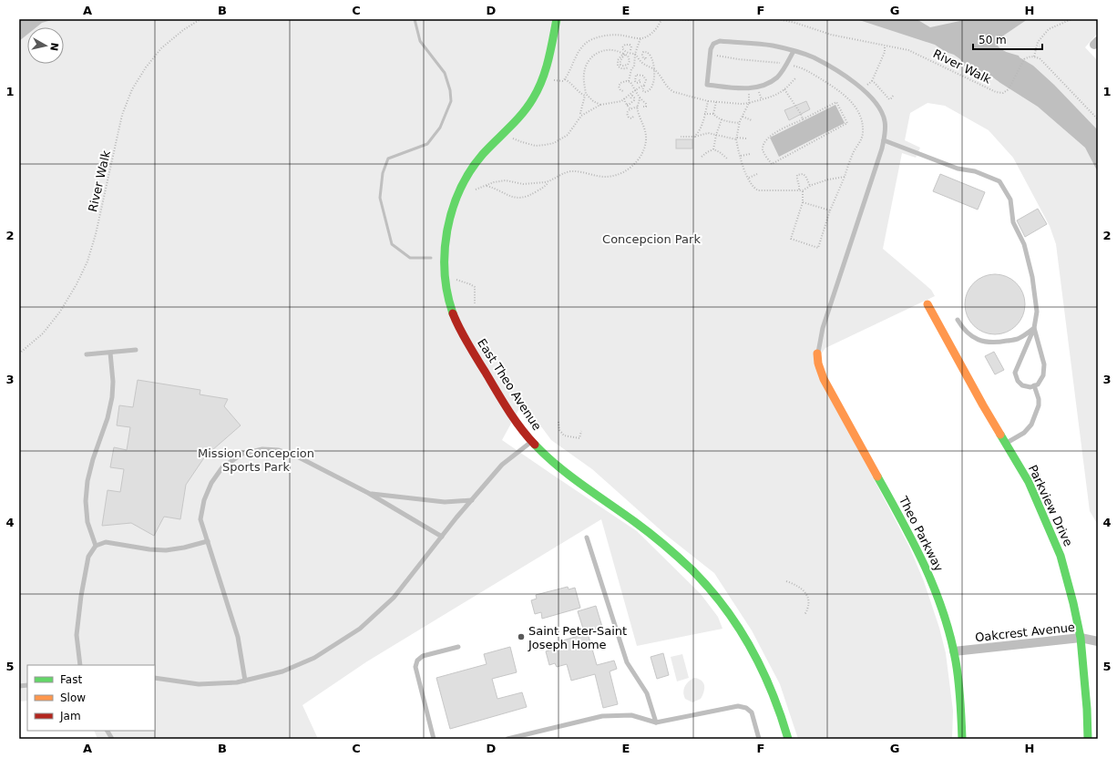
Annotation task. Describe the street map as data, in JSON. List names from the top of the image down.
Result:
{
  "streets": {
    "street": [
      "East Theo Avenue",
      "Parkview Drive",
      "Theo Parkway",
      "Oakcrest Avenue"
    ],
    "path": ["River Walk"]
  },
  "crossings": [
    ["Parkview Drive", "Oakcrest Avenue"],
    ["Theo Parkway", "Oakcrest Avenue"]
  ],
  "parks": ["Concepcion Park", "Mission Concepcion Sports Park"],
  "places": ["Saint Peter-Saint Joseph Home"],
  "legend": ["Fast", "Slow", "Jam"],
  "scale_bar": "50 m",
  "north": "right",
  "grid": {
    "columns": [
      "A",
      "B",
      "C",
      "D",
      "E",
      "F",
      "G",
      "H"
    ],
    "rows": [
      "1",
      "2",
      "3",
      "4",
      "5"
    ]
  }
}
